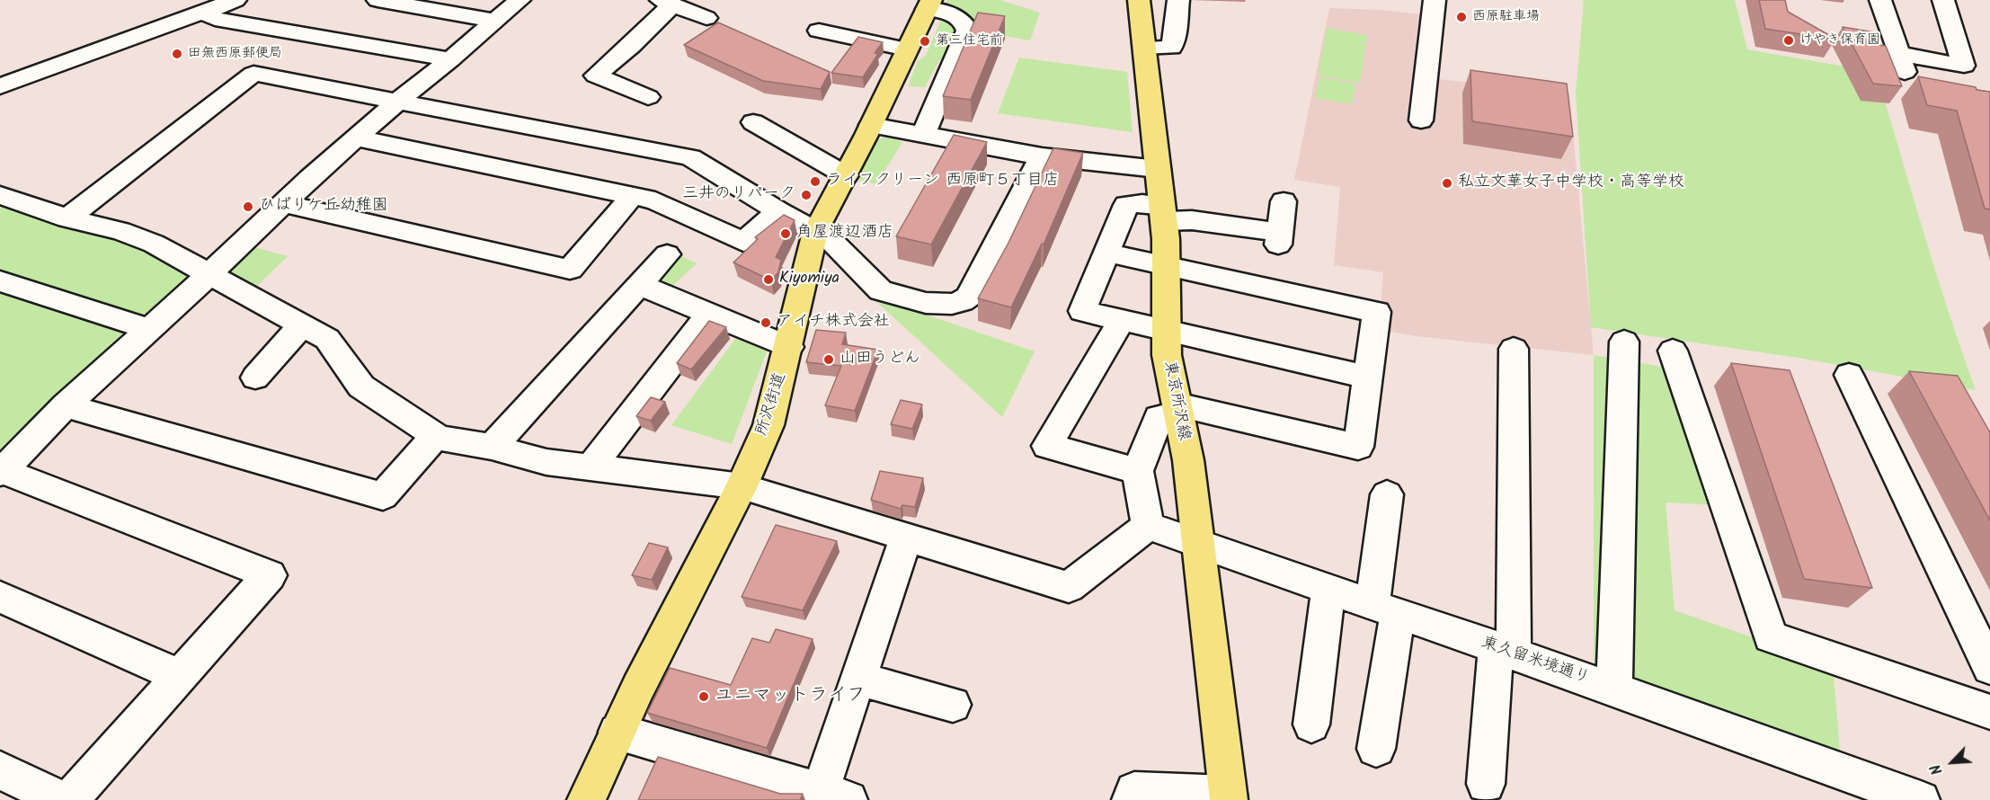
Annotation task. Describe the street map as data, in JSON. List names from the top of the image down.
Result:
{
  "streets": {
    "main road": ["東京所沢線", "所沢街道"],
    "street": ["東久留米境通り"]
  },
  "crossings": [
    ["東京所沢線", "東久留米境通り"]
  ],
  "places": [
    "西原駐車場",
    "けやき保育園",
    "第三住宅前",
    "田無西原郵便局",
    "ライフクリーン 西原町５丁目店",
    "私立文華女子中学校・高等学校",
    "三井のリパーク",
    "ひばりケ丘幼稚園",
    "角屋渡辺酒店",
    "Kiyomiya",
    "アイチ株式会社",
    "山田うどん",
    "ユニマットライフ"
  ],
  "north": "bottom left"
}
